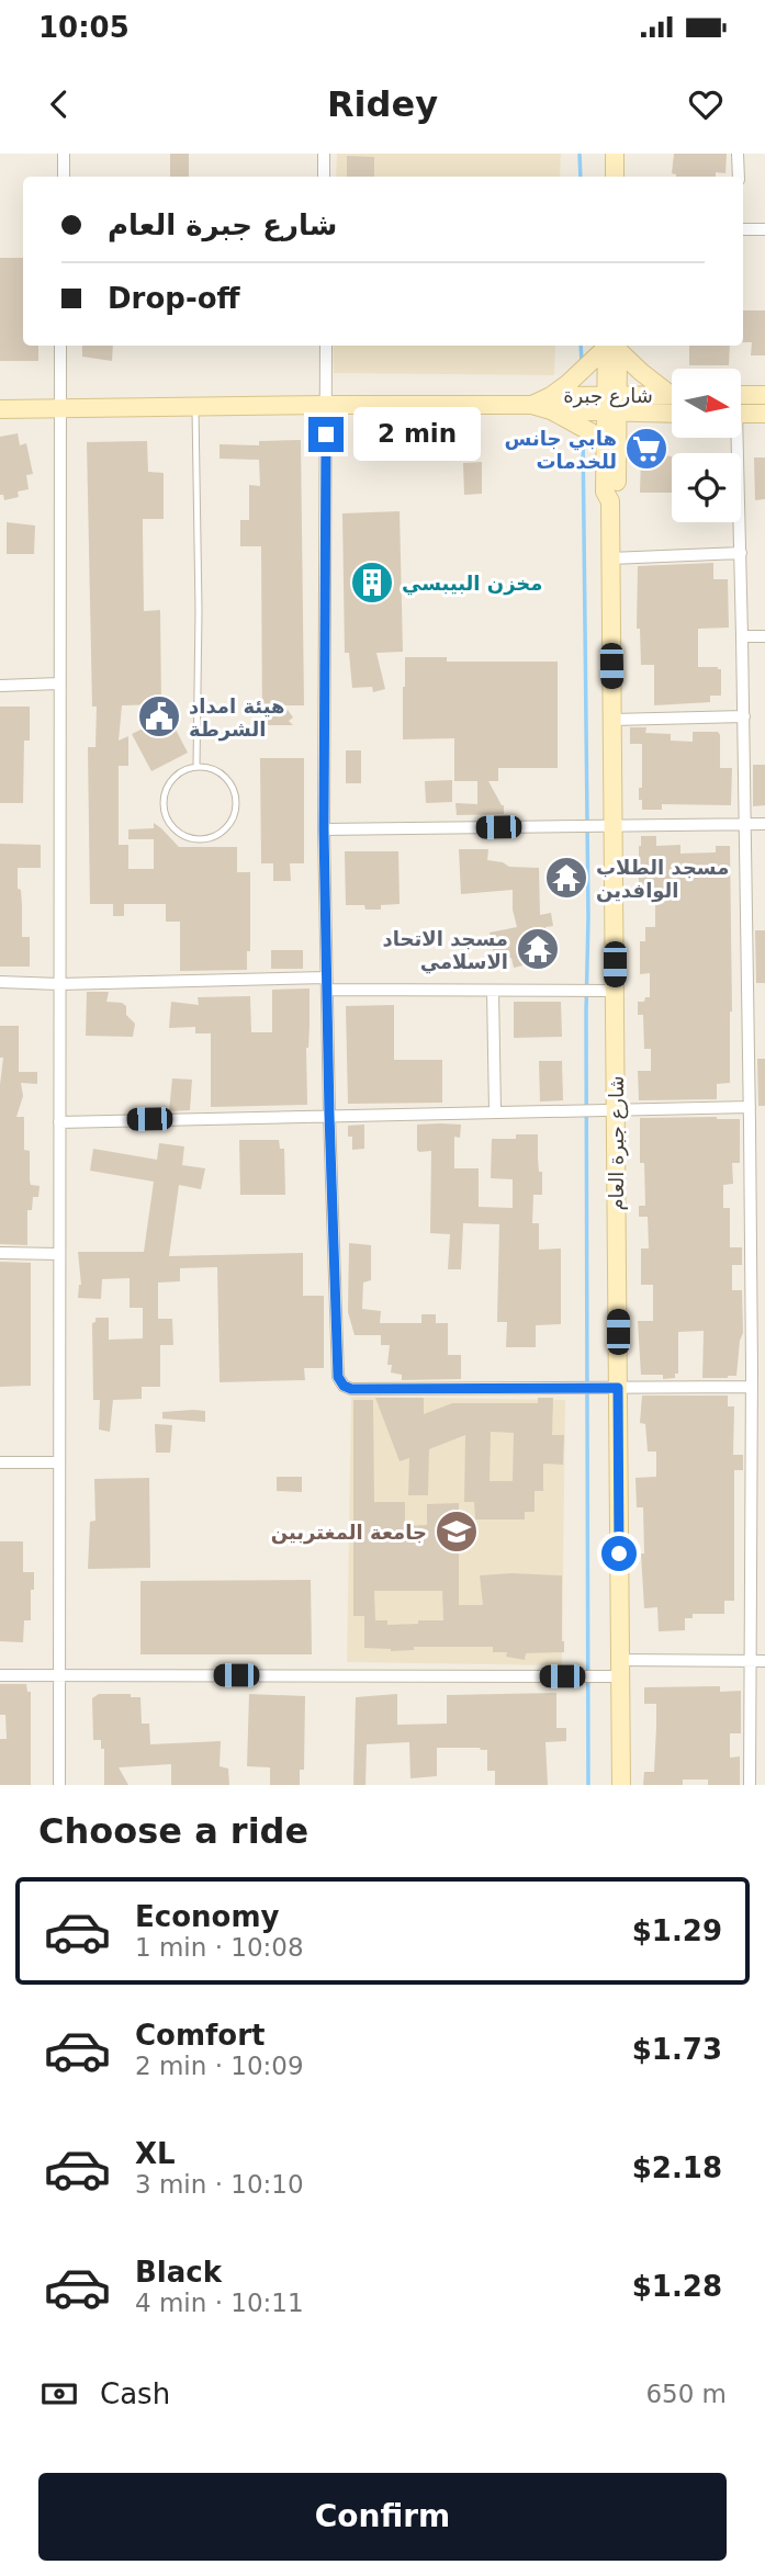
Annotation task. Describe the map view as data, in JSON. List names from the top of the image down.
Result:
{
  "streets": {
    "main road": ["شارع جبرة", "شارع جبرة العام"]
  },
  "places": {
    "supermarket": ["هابي جانس للخدمات"],
    "building": ["مخزن البيبسي"],
    "public building": ["هيئة امداد الشرطة"],
    "temple": ["مسجد الطلاب الوافدين", "مسجد الاتحاد الاسلامي"],
    "school or university": ["جامعة المغتربين"]
  },
  "north": "right",
  "page": {
    "status": "10:05",
    "header": "Ridey",
    "banner": ["شارع جبرة العام", "Drop-off"],
    "bubble": "2 min",
    "heading": "Choose a ride",
    "list": [
      {
        "name": "Economy",
        "note": "1 min · 10:08",
        "value": "$1.29"
      },
      {
        "name": "Comfort",
        "note": "2 min · 10:09",
        "value": "$1.73"
      },
      {
        "name": "XL",
        "note": "3 min · 10:10",
        "value": "$2.18"
      },
      {
        "name": "Black",
        "note": "4 min · 10:11",
        "value": "$1.28"
      }
    ],
    "pay": ["Cash", "650 m"],
    "buttons": "Confirm"
  }
}
